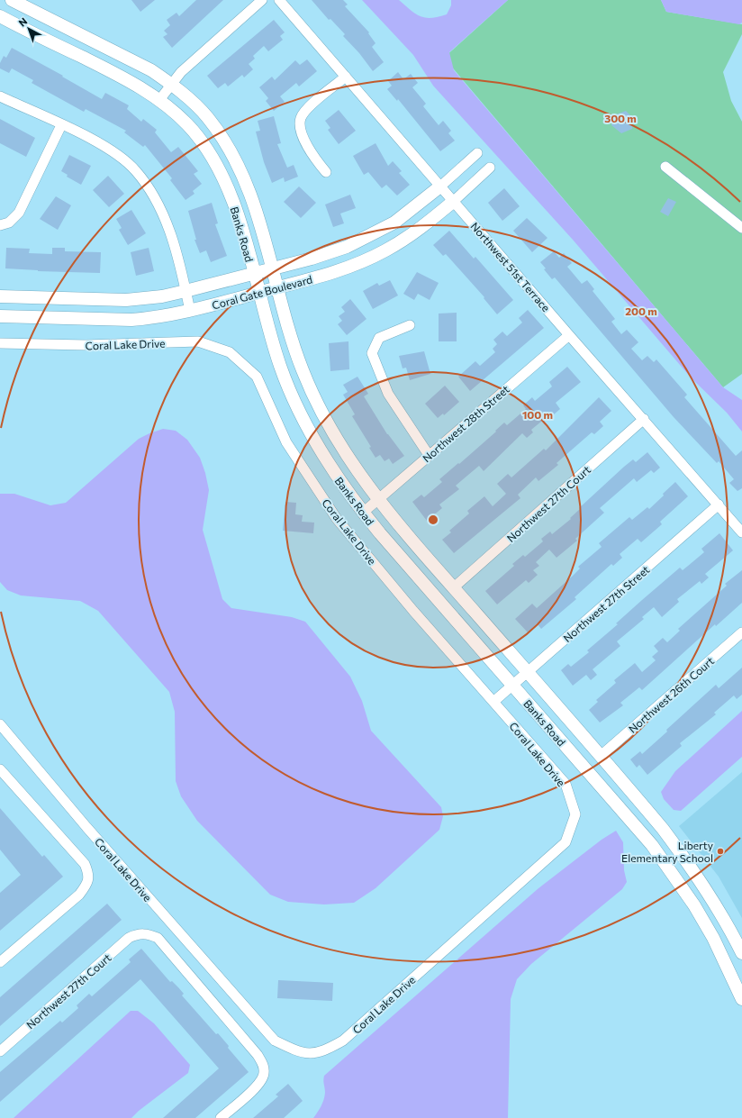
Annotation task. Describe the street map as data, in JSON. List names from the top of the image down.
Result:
{
  "streets": {
    "street": [
      "Banks Road",
      "Northwest 51st Terrace",
      "Coral Gate Boulevard",
      "Coral Lake Drive",
      "Northwest 28th Street",
      "Northwest 27th Court",
      "Northwest 27th Street",
      "Northwest 26th Court"
    ]
  },
  "crossings": [
    ["Banks Road", "Coral Gate Boulevard"],
    ["Banks Road", "Northwest 28th Street"],
    ["Banks Road", "Northwest 27th Court"],
    ["Banks Road", "Northwest 27th Street"],
    ["Banks Road", "Northwest 26th Court"],
    ["Northwest 51st Terrace", "Coral Gate Boulevard"],
    ["Northwest 51st Terrace", "Northwest 28th Street"],
    ["Northwest 51st Terrace", "Northwest 27th Court"],
    ["Northwest 51st Terrace", "Northwest 27th Street"],
    ["Coral Lake Drive", "Northwest 27th Street"]
  ],
  "places": ["Liberty Elementary School"],
  "north": "top left",
  "rings": ["300 m", "200 m", "100 m"]
}
